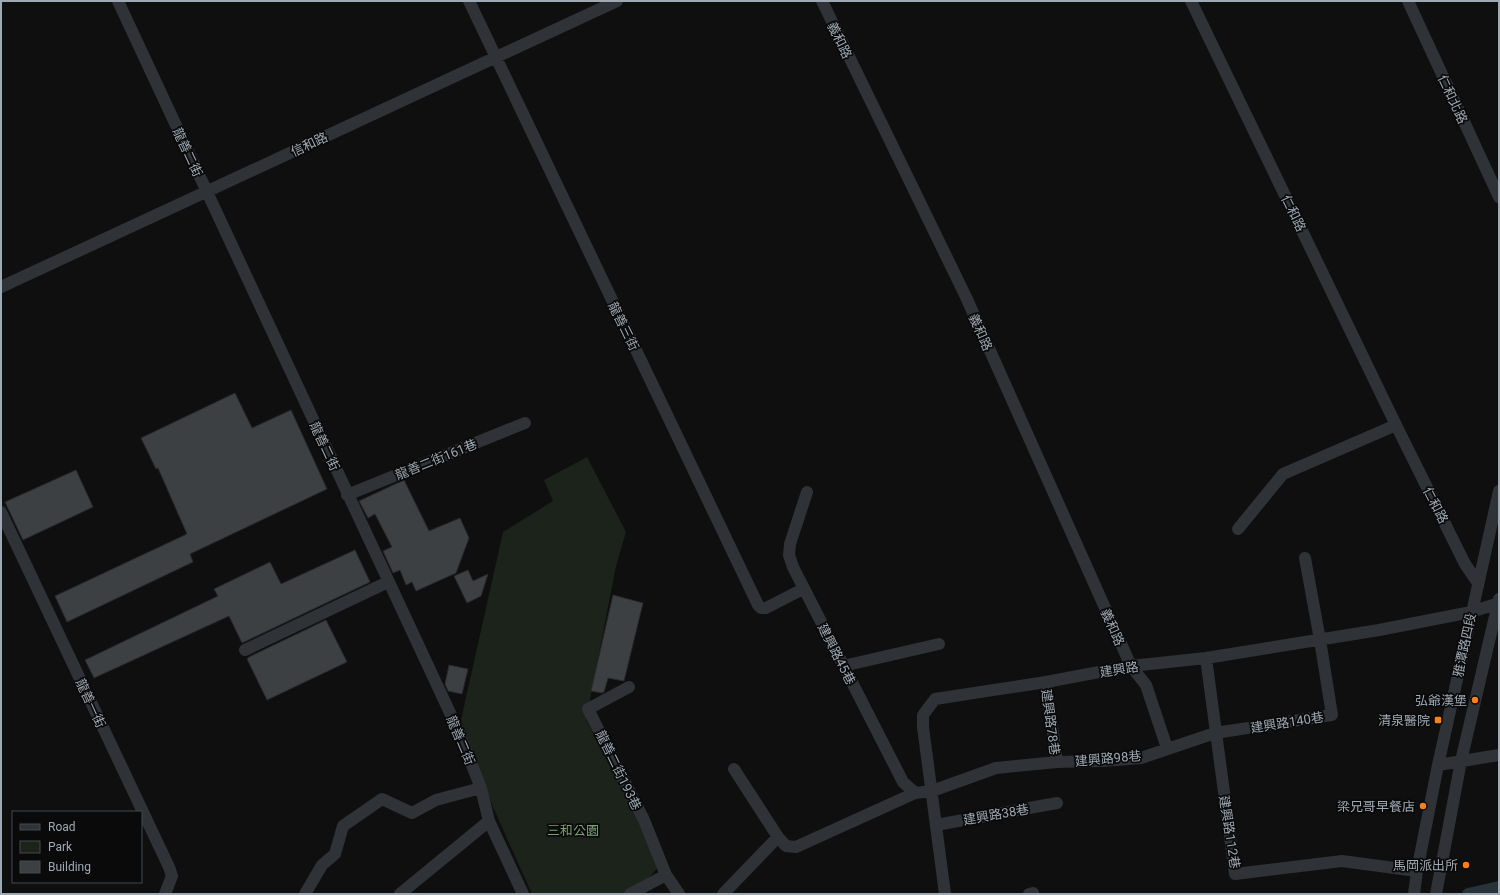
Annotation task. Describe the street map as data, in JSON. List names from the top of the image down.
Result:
{
  "streets": {
    "street": [
      "義和路",
      "仁和北路",
      "信和路",
      "龍善二街",
      "仁和路",
      "龍善三街",
      "龍善二街161巷",
      "雅潭路四段",
      "建興路45巷",
      "建興路",
      "龍善一街",
      "建興路78巷",
      "建興路140巷",
      "建興路98巷",
      "龍善二街193巷",
      "建興路38巷",
      "建興路112巷"
    ]
  },
  "crossings": [
    ["義和路", "建興路"],
    ["信和路", "龍善二街"],
    ["信和路", "龍善三街"],
    ["龍善二街", "龍善二街161巷"],
    ["仁和路", "雅潭路四段"],
    ["龍善三街", "建興路45巷"],
    ["雅潭路四段", "建興路"],
    ["雅潭路四段", "建興路112巷"],
    ["建興路", "建興路78巷"],
    ["建興路", "建興路140巷"],
    ["建興路", "建興路98巷"],
    ["建興路", "建興路38巷"],
    ["建興路", "建興路112巷"],
    ["建興路78巷", "建興路98巷"],
    ["建興路140巷", "建興路98巷"],
    ["建興路140巷", "建興路112巷"],
    ["建興路98巷", "建興路112巷"]
  ],
  "parks": ["三和公園"],
  "places": {
    "other": ["弘爺漢堡", "梁兄哥早餐店", "馬岡派出所"],
    "transit": ["清泉醫院"]
  },
  "legend": ["Road", "Park", "Building"]
}
